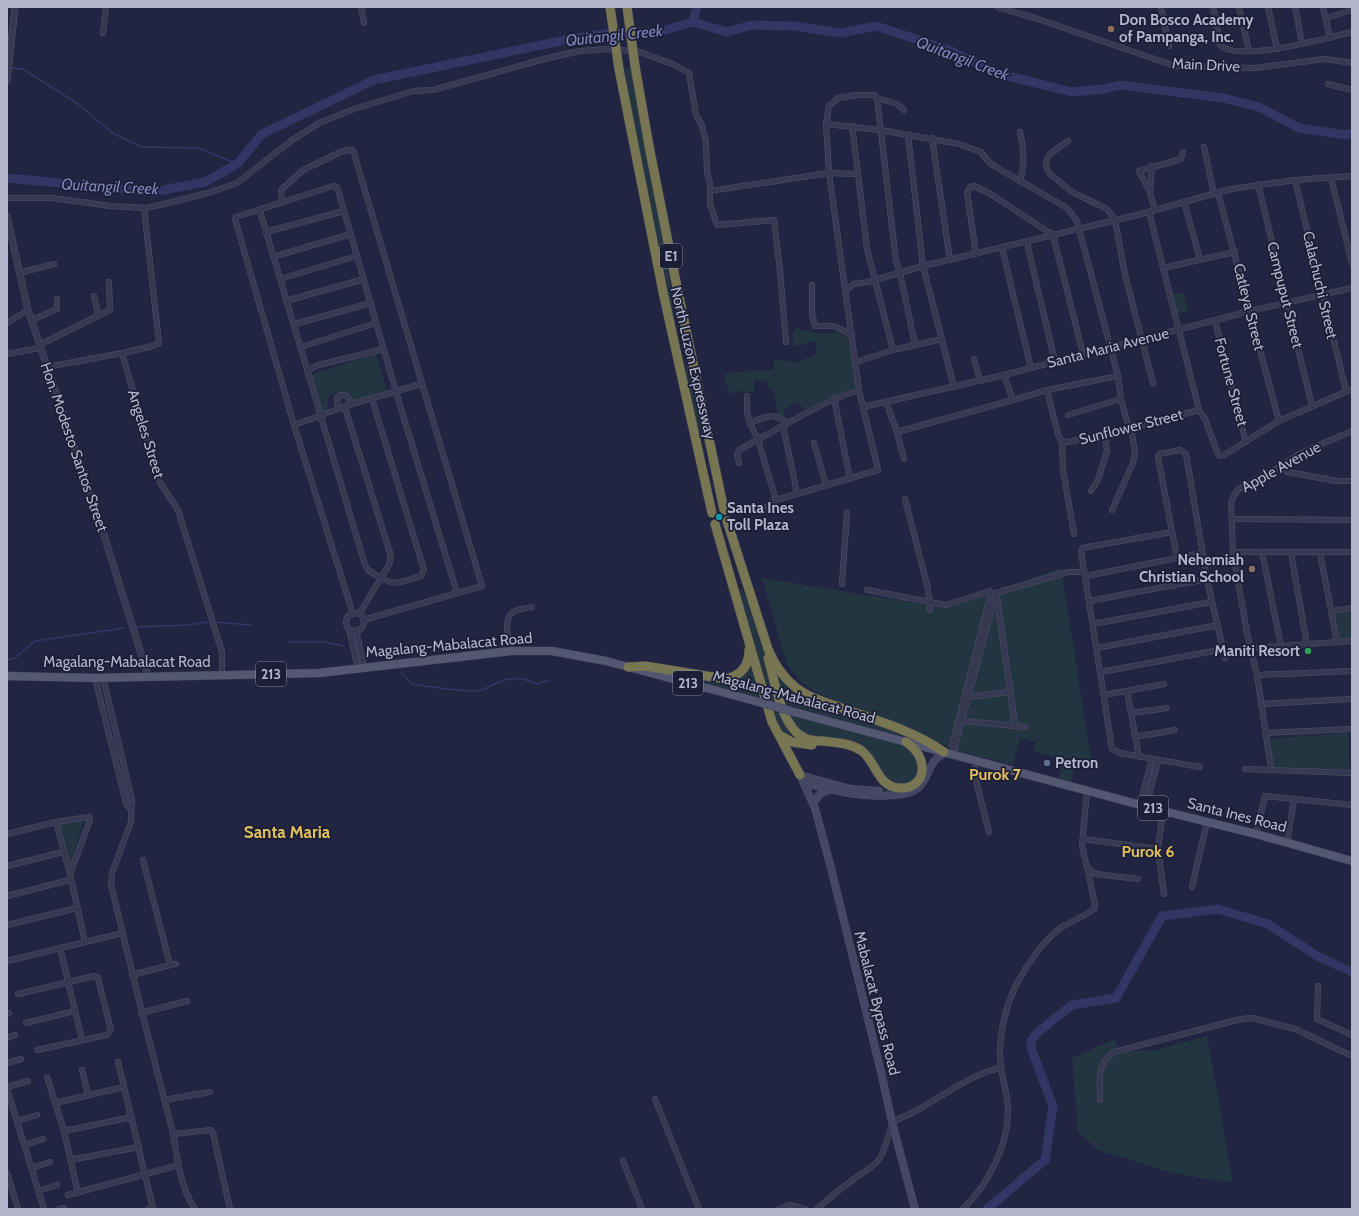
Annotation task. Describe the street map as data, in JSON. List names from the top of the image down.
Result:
{
  "streets": {
    "highway": ["E1", "North Luzon Expressway"],
    "main road": [
      "Magalang-Mabalacat Road",
      "213",
      "Santa Ines Road",
      "Mabalacat Bypass Road"
    ],
    "street": [
      "Main Drive",
      "Calachuchi Street",
      "Campuput Street",
      "Catleya Street",
      "Santa Maria Avenue",
      "Fortune Street",
      "Sunflower Street",
      "Angeles Street",
      "Hon. Modesto Santos Street",
      "Apple Avenue"
    ]
  },
  "crossings": [
    ["Calachuchi Street", "Santa Maria Avenue"],
    ["Campuput Street", "Santa Maria Avenue"],
    ["Catleya Street", "Santa Maria Avenue"],
    ["Santa Maria Avenue", "Fortune Street"],
    ["Angeles Street", "Magalang-Mabalacat Road"],
    ["Hon. Modesto Santos Street", "Magalang-Mabalacat Road"],
    ["Magalang-Mabalacat Road", "Santa Ines Road"]
  ],
  "districts": ["Purok 7", "Santa Maria", "Purok 6"],
  "water": ["Quitangil Creek"],
  "places": [
    "Don Bosco Academy of Pampanga, Inc.",
    "Santa Ines Toll Plaza",
    "Nehemiah Christian School",
    "Maniti Resort",
    "Petron"
  ]
}
